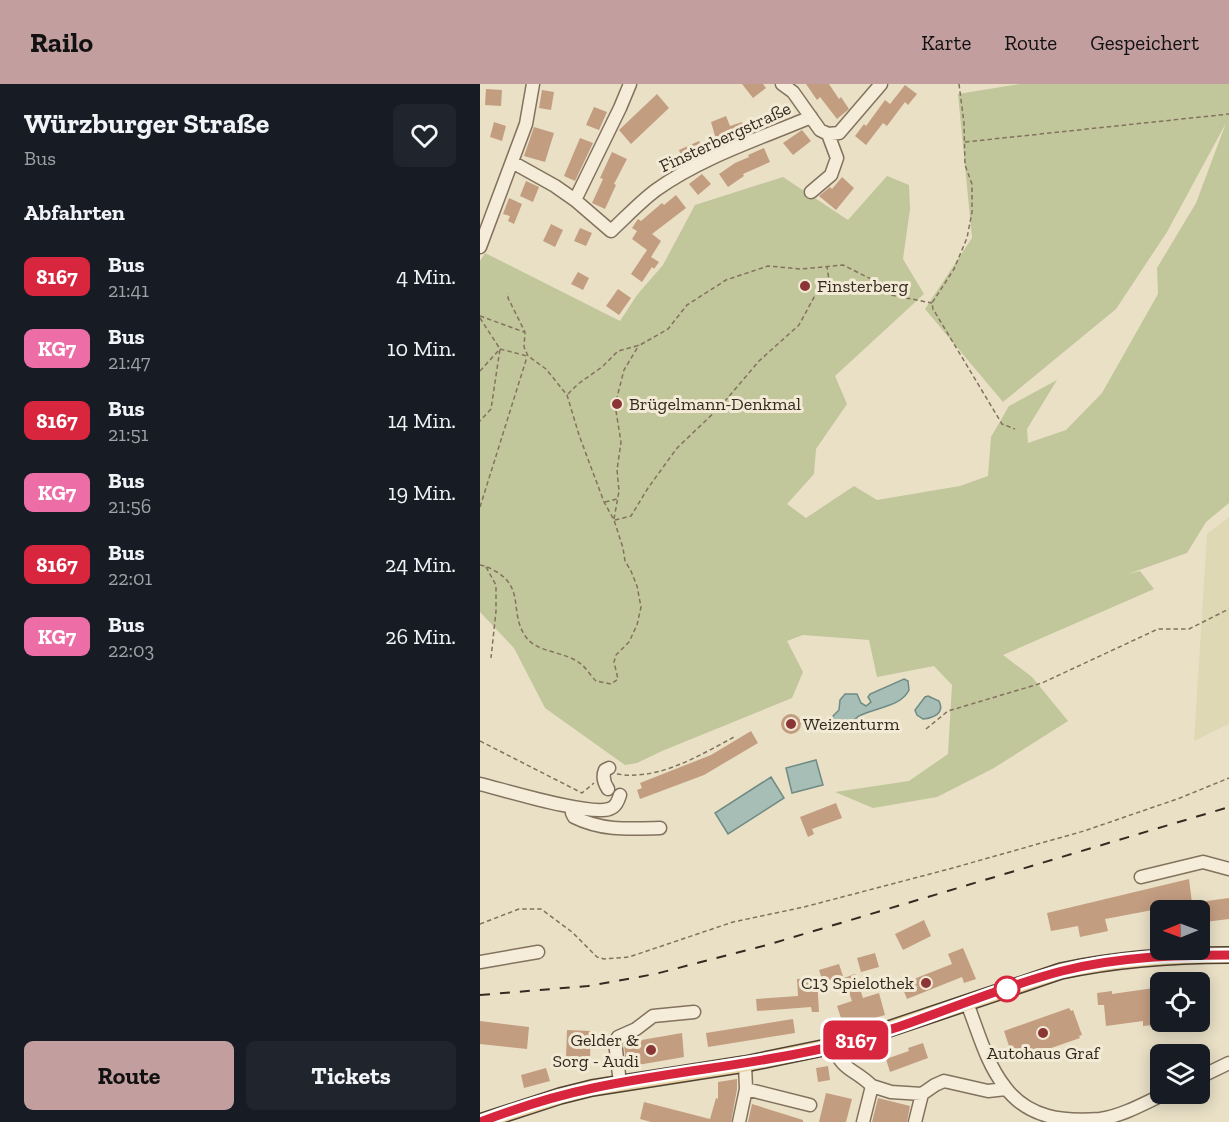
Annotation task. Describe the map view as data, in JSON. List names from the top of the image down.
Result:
{
  "streets": {
    "street": ["Finsterbergstraße"]
  },
  "places": [
    "Finsterberg",
    "Brügelmann-Denkmal",
    "Weizenturm",
    "C13 Spielothek",
    "Autohaus Graf",
    "Gelder & Sorg - Audi"
  ],
  "lines": ["bus line 8167"],
  "north": "left",
  "page": {
    "header": "Railo",
    "nav": ["Karte", "Route", "Gespeichert"],
    "heading": [
      ["Würzburger Straße", "Bus"],
      "Abfahrten"
    ],
    "on_map": "8167",
    "list": [
      {
        "mark": "8167",
        "name": "Bus",
        "note": "21:41",
        "value": "4 Min."
      },
      {
        "mark": "KG7",
        "name": "Bus",
        "note": "21:47",
        "value": "10 Min."
      },
      {
        "mark": "8167",
        "name": "Bus",
        "note": "21:51",
        "value": "14 Min."
      },
      {
        "mark": "KG7",
        "name": "Bus",
        "note": "21:56",
        "value": "19 Min."
      },
      {
        "mark": "8167",
        "name": "Bus",
        "note": "22:01",
        "value": "24 Min."
      },
      {
        "mark": "KG7",
        "name": "Bus",
        "note": "22:03",
        "value": "26 Min."
      }
    ],
    "buttons": ["Route", "Tickets"]
  }
}
